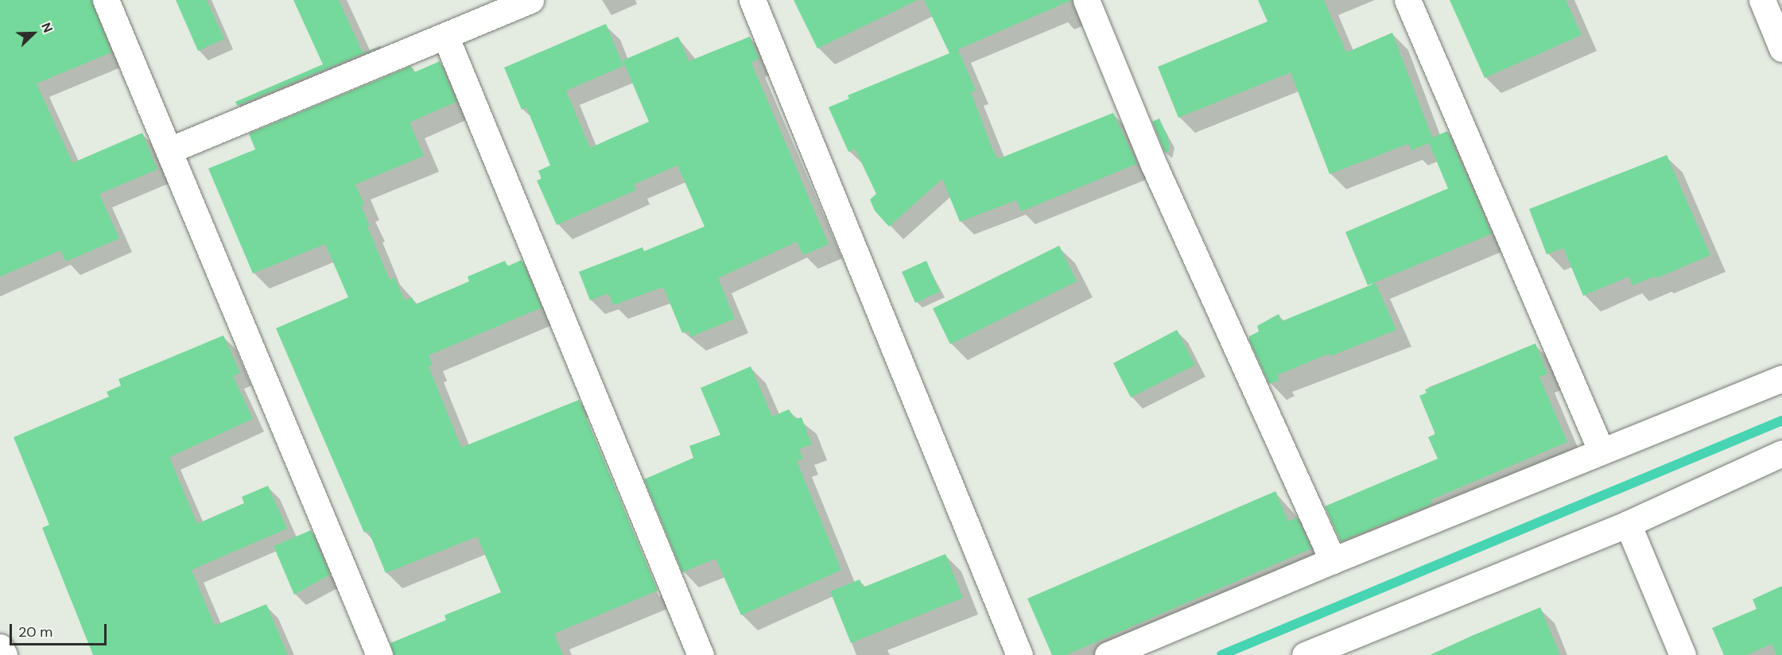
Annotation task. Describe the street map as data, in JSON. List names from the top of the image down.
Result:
{
  "scale_bar": "20 m",
  "north": "top right"
}
